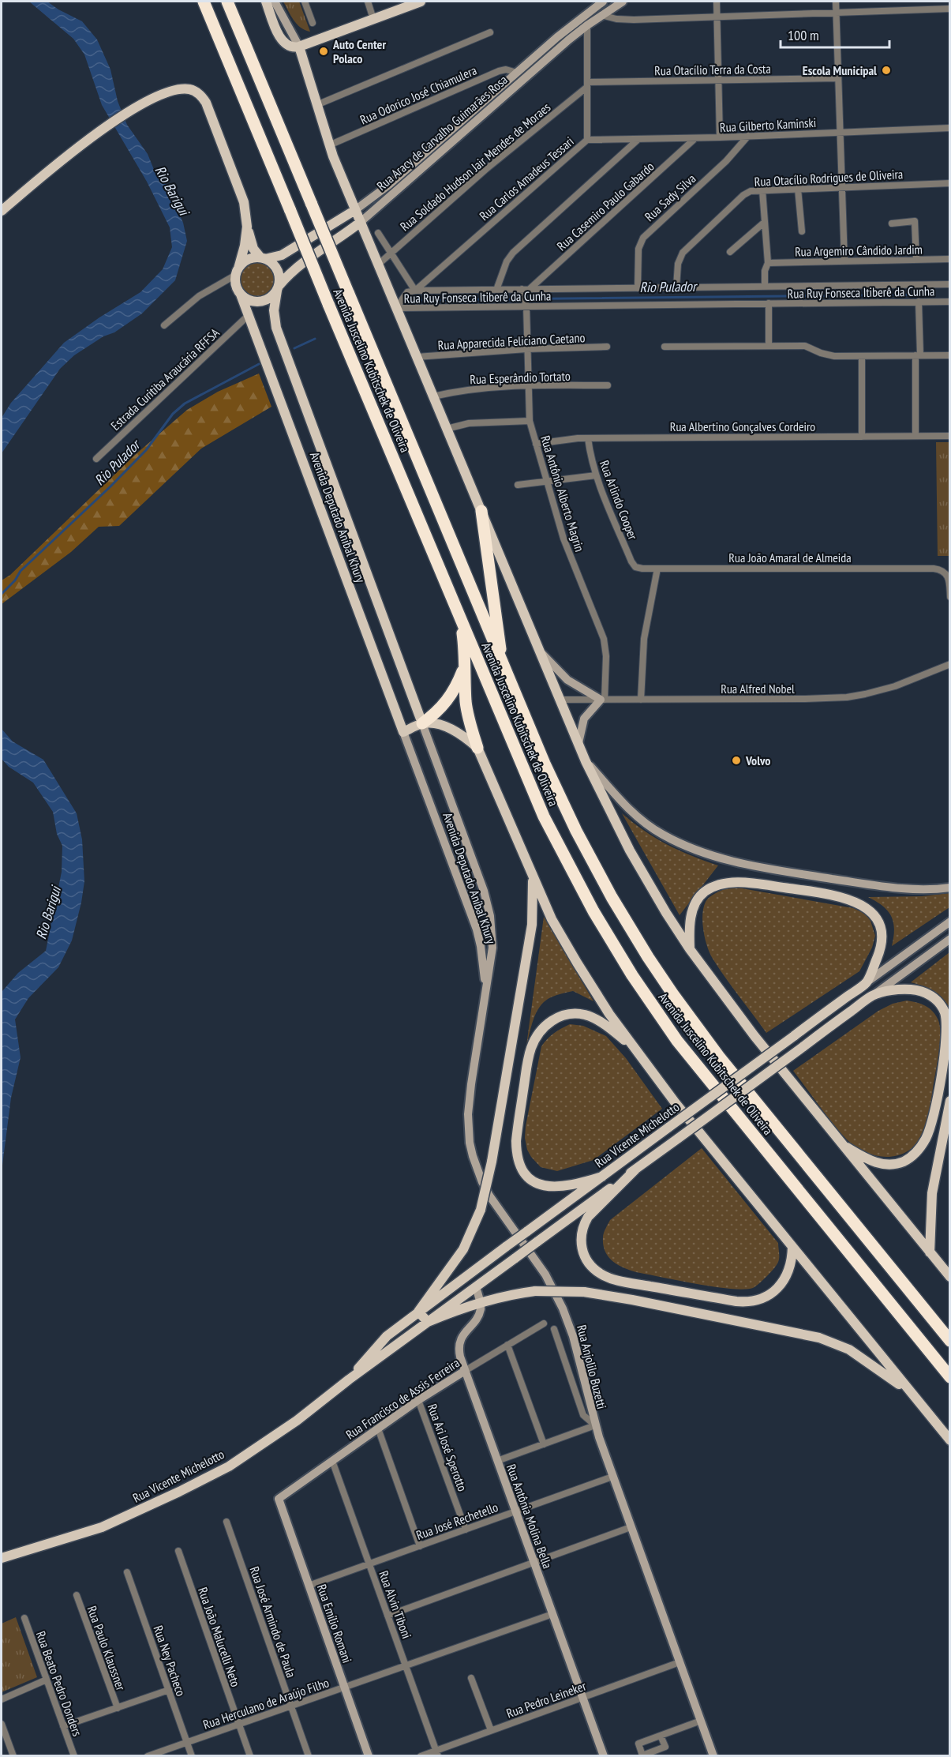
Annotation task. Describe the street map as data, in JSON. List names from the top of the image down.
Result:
{
  "streets": {
    "highway": ["Avenida Juscelino Kubitschek de Oliveira"],
    "main road": [
      "Rua Aracy de Carvalho Guimarães Rosa",
      "Avenida Deputado Aníbal Khury",
      "Rua Vicente Michelotto",
      "Rua Anjolilo Buzetti",
      "Rua Francisco de Assis Ferreira",
      "Rua Antônia Molina Bella",
      "Rua Emílio Romani"
    ],
    "street": [
      "Rua Otacílio Terra da Costa",
      "Rua Odorico José Chiamulera",
      "Rua Gilberto Kaminski",
      "Rua Soldado Hudson Jair Mendes de Moraes",
      "Rua Otacílio Rodrigues de Oliveira",
      "Rua Carlos Amadeus Tessari",
      "Rua Sady Silva",
      "Rua Casemiro Paulo Gabardo",
      "Rua Argemiro Cândido Jardim",
      "Rua Ruy Fonseca Itiberê da Cunha",
      "Rua Apparecida Feliciano Caetano",
      "Rua Esperândio Tortato",
      "Estrada Curitiba Araucária RFFSA",
      "Rua Albertino Gonçalves Cordeiro",
      "Rua Antônio Alberto Magrin",
      "Rua Arlindo Cooper",
      "Rua João Amaral de Almeida",
      "Rua Alfred Nobel",
      "Rua Ari José Sperotto",
      "Rua José Rechetello",
      "Rua Alvin Tiboni",
      "Rua José Armindo de Paula",
      "Rua João Malucelli Neto",
      "Rua Paulo Klaussner",
      "Rua Ney Pacheco",
      "Rua Beato Pedro Donders",
      "Rua Pedro Leineker",
      "Rua Herculano de Araújo Filho"
    ]
  },
  "crossings": [
    ["Rua Otacílio Terra da Costa", "Rua Soldado Hudson Jair Mendes de Moraes"],
    ["Rua Otacílio Terra da Costa", "Rua Carlos Amadeus Tessari"],
    ["Rua Odorico José Chiamulera", "Rua Aracy de Carvalho Guimarães Rosa"],
    ["Rua Gilberto Kaminski", "Rua Carlos Amadeus Tessari"],
    ["Rua Gilberto Kaminski", "Rua Sady Silva"],
    ["Rua Gilberto Kaminski", "Rua Casemiro Paulo Gabardo"],
    ["Rua Aracy de Carvalho Guimarães Rosa", "Rua Carlos Amadeus Tessari"],
    ["Rua Aracy de Carvalho Guimarães Rosa", "Avenida Deputado Aníbal Khury"],
    ["Rua Soldado Hudson Jair Mendes de Moraes", "Rua Carlos Amadeus Tessari"],
    ["Rua Otacílio Rodrigues de Oliveira", "Rua Ruy Fonseca Itiberê da Cunha"],
    ["Rua Carlos Amadeus Tessari", "Rua Ruy Fonseca Itiberê da Cunha"],
    ["Rua Sady Silva", "Rua Ruy Fonseca Itiberê da Cunha"],
    ["Rua Casemiro Paulo Gabardo", "Rua Ruy Fonseca Itiberê da Cunha"],
    ["Rua Ruy Fonseca Itiberê da Cunha", "Rua Antônio Alberto Magrin"],
    ["Rua Apparecida Feliciano Caetano", "Rua Antônio Alberto Magrin"],
    ["Rua Esperândio Tortato", "Rua Antônio Alberto Magrin"],
    ["Estrada Curitiba Araucária RFFSA", "Avenida Deputado Aníbal Khury"],
    ["Rua Albertino Gonçalves Cordeiro", "Rua Antônio Alberto Magrin"],
    ["Rua Albertino Gonçalves Cordeiro", "Rua Arlindo Cooper"],
    ["Rua Antônio Alberto Magrin", "Rua Alfred Nobel"],
    ["Rua Arlindo Cooper", "Rua João Amaral de Almeida"],
    ["Avenida Deputado Aníbal Khury", "Rua Anjolilo Buzetti"],
    ["Rua Anjolilo Buzetti", "Rua José Rechetello"],
    ["Rua Anjolilo Buzetti", "Rua Pedro Leineker"],
    ["Rua Francisco de Assis Ferreira", "Rua Ari José Sperotto"],
    ["Rua Francisco de Assis Ferreira", "Rua Antônia Molina Bella"],
    ["Rua Francisco de Assis Ferreira", "Rua Alvin Tiboni"],
    ["Rua Francisco de Assis Ferreira", "Rua Emílio Romani"],
    ["Rua Ari José Sperotto", "Rua José Rechetello"],
    ["Rua Antônia Molina Bella", "Rua José Rechetello"],
    ["Rua Antônia Molina Bella", "Rua Pedro Leineker"],
    ["Rua Antônia Molina Bella", "Rua Herculano de Araújo Filho"],
    ["Rua José Rechetello", "Rua Alvin Tiboni"],
    ["Rua José Rechetello", "Rua Emílio Romani"],
    ["Rua Alvin Tiboni", "Rua Pedro Leineker"],
    ["Rua Alvin Tiboni", "Rua Herculano de Araújo Filho"],
    ["Rua José Armindo de Paula", "Rua Herculano de Araújo Filho"],
    ["Rua Emílio Romani", "Rua Herculano de Araújo Filho"],
    ["Rua João Malucelli Neto", "Rua Herculano de Araújo Filho"],
    ["Rua Ney Pacheco", "Rua Herculano de Araújo Filho"]
  ],
  "water": ["Rio Barigui", "Rio Pulador"],
  "places": ["Auto Center Polaco", "Escola Municipal", "Volvo"],
  "scale_bar": "100 m"
}
